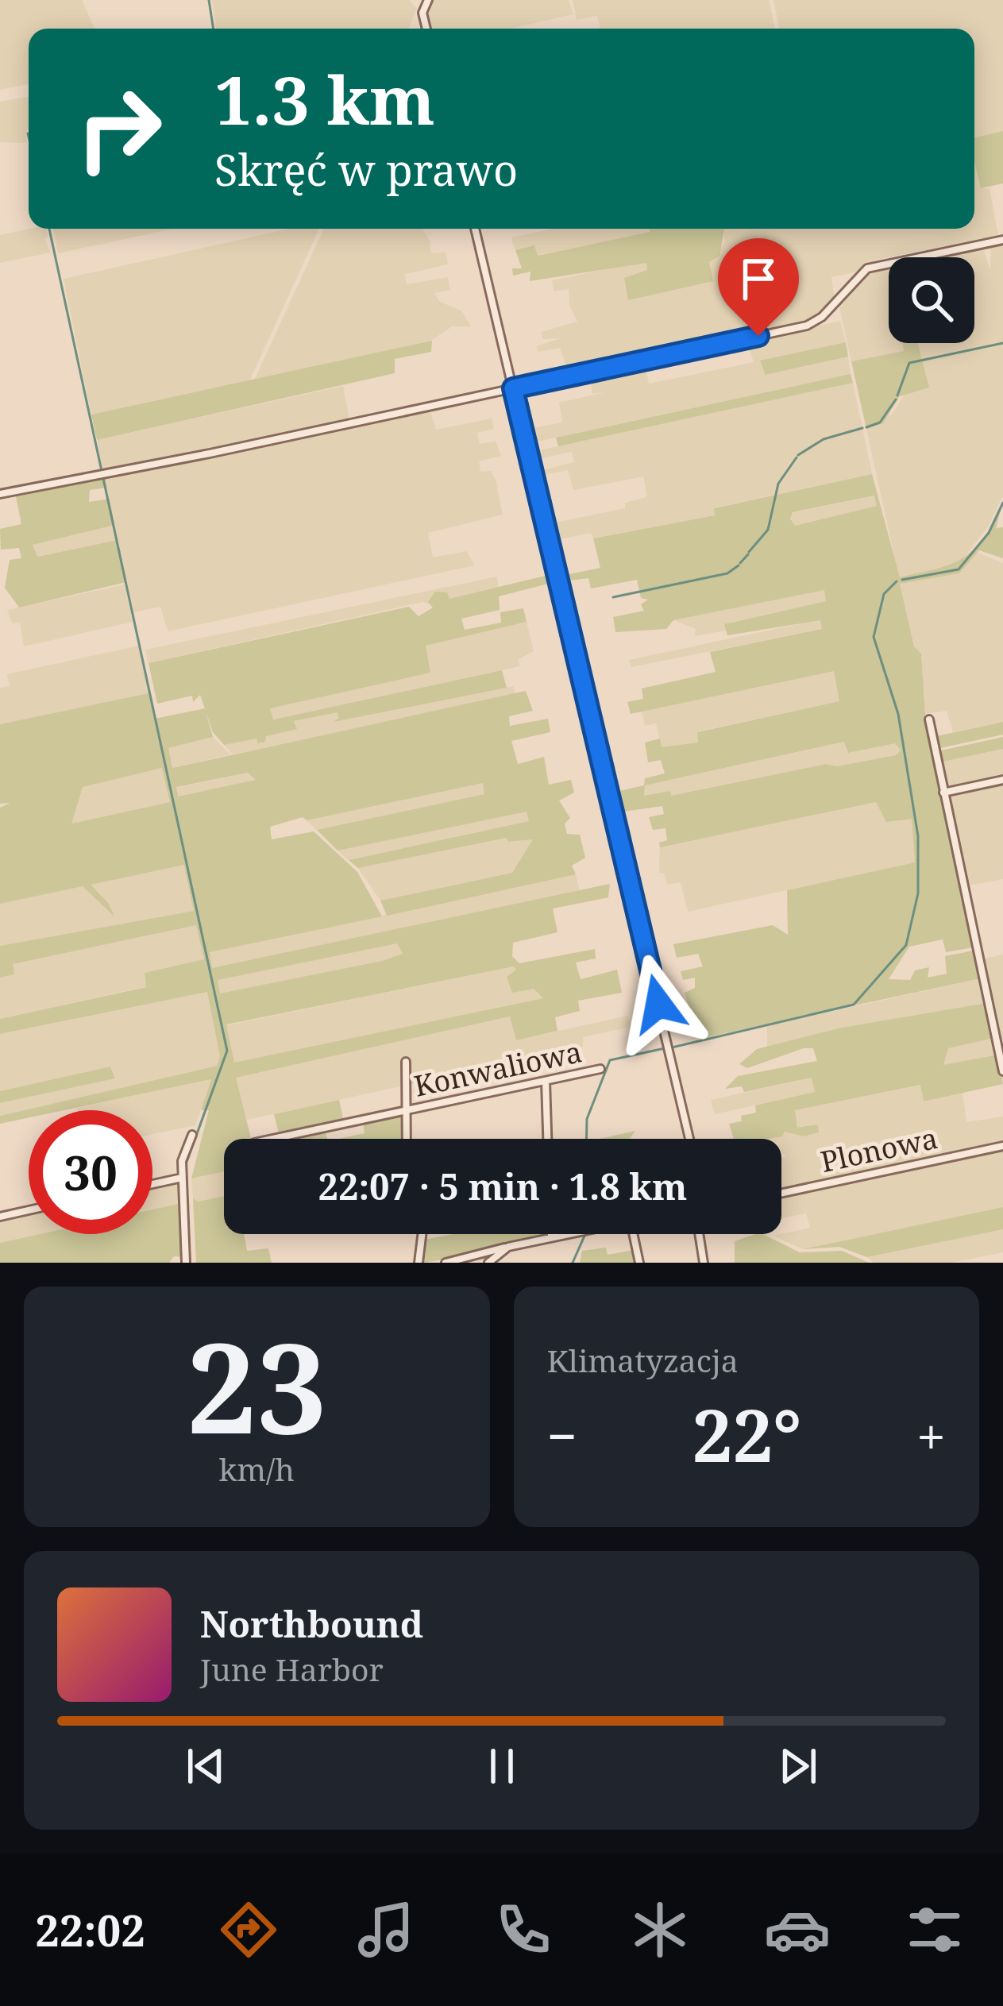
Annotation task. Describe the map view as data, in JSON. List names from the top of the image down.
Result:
{
  "streets": {
    "street": ["Konwaliowa", "Plonowa"]
  },
  "page": {
    "turn": ["1.3 km", "Skręć w prawo"],
    "limit": "30",
    "trip": "22:07 · 5 min · 1.8 km",
    "tile": [
      ["23", "km/h"],
      "Klimatyzacja"
    ],
    "heat": ["−", "22°", "+"],
    "song": ["Northbound", "June Harbor"],
    "tabs": "22:02"
  }
}
